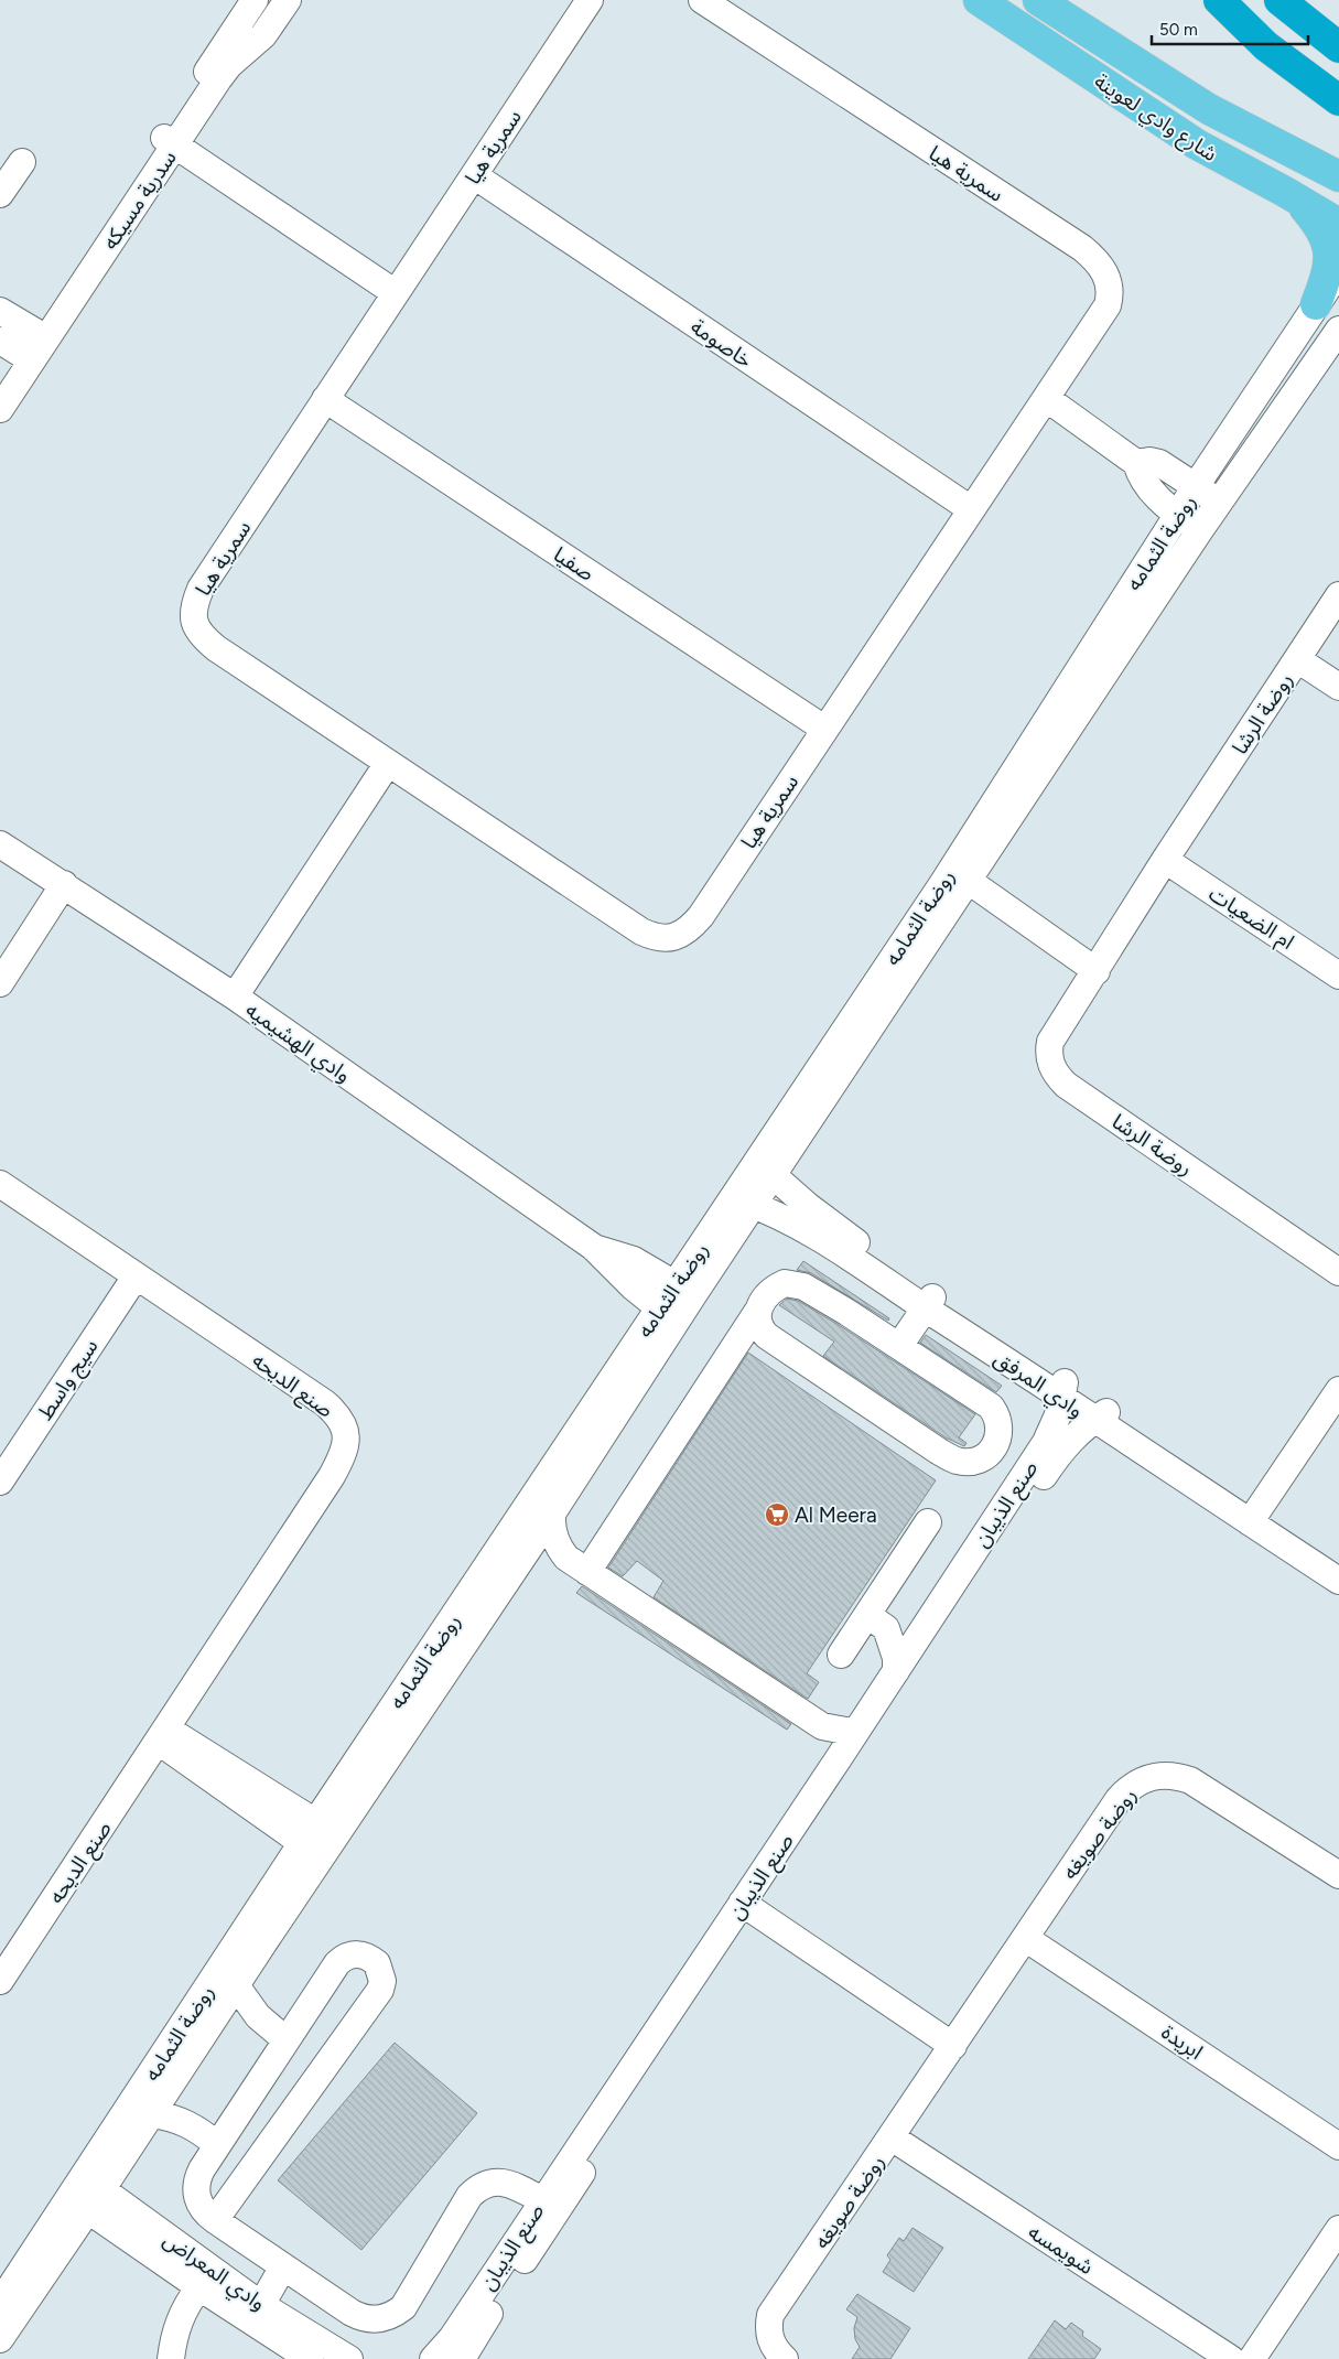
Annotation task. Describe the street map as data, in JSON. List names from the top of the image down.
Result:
{
  "streets": {
    "main road": ["شارع وادي لعوينة"],
    "street": [
      "سمرية هيا",
      "سدرية مسيكه",
      "خاصومة",
      "روضة الثمامه",
      "صفيا",
      "روضة الرشا",
      "ام الضعيات",
      "وادي الهشيميه",
      "سيج واسط",
      "وادي المرفق",
      "صنع الديحه",
      "صنع الذيبان",
      "روضة صويغه",
      "ابريدة",
      "شويمسه",
      "وادي المعراض"
    ]
  },
  "crossings": [
    ["سمرية هيا", "خاصومة"],
    ["سمرية هيا", "صفيا"],
    ["روضة الثمامه", "وادي الهشيميه"],
    ["روضة الثمامه", "وادي المرفق"],
    ["روضة الثمامه", "وادي المعراض"],
    ["روضة الرشا", "ام الضعيات"],
    ["سيج واسط", "صنع الديحه"],
    ["وادي المرفق", "صنع الذيبان"],
    ["روضة صويغه", "ابريدة"],
    ["روضة صويغه", "شويمسه"]
  ],
  "places": {
    "supermarket": ["Al Meera"]
  },
  "scale_bar": "50 m"
}
